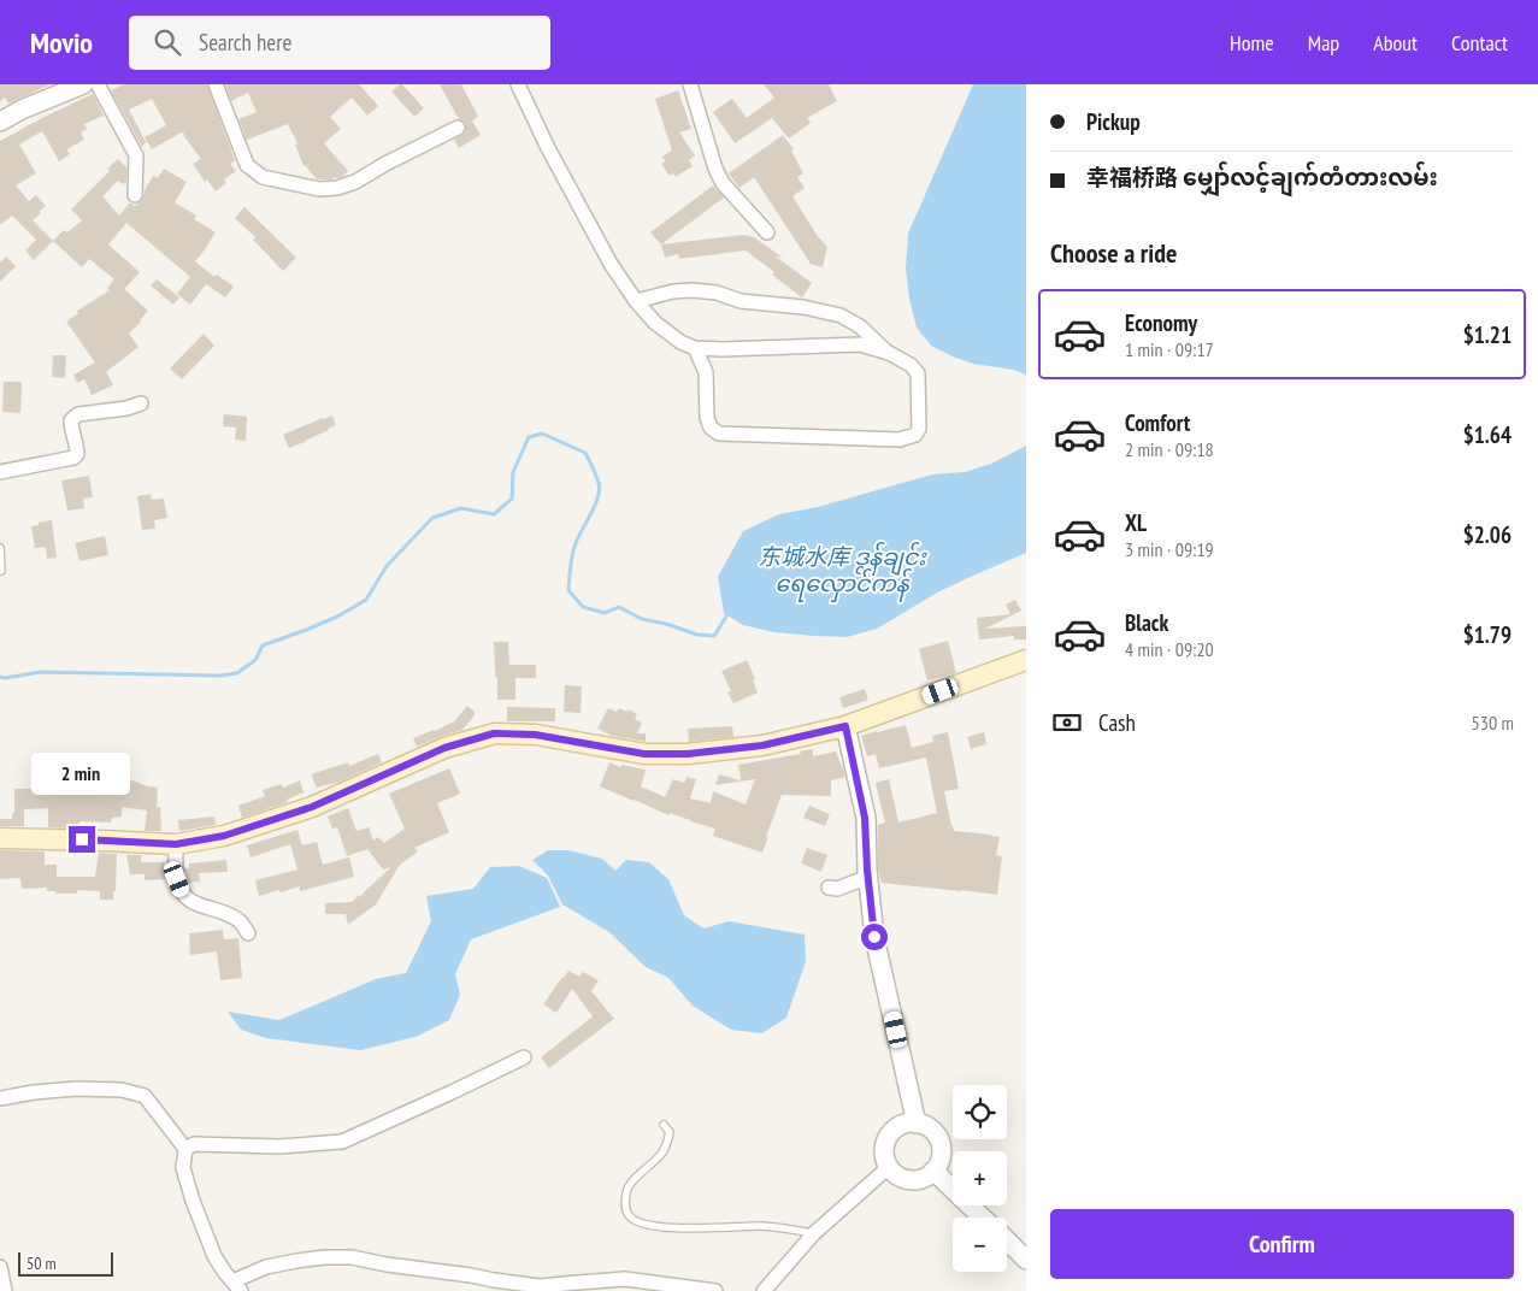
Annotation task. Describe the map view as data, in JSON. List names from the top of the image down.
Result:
{
  "water": ["东城水库 ဒွန်ချင်း ရေလှောင်ကန်"],
  "scale_bar": "50 m",
  "page": {
    "header": "Movio",
    "search": "Search here",
    "nav": [
      "Home",
      "Map",
      "About",
      "Contact"
    ],
    "banner": ["Pickup", "幸福桥路 မျှော်လင့်ချက်တံတားလမ်း"],
    "heading": "Choose a ride",
    "list": [
      {
        "name": "Economy",
        "note": "1 min · 09:17",
        "value": "$1.21"
      },
      {
        "name": "Comfort",
        "note": "2 min · 09:18",
        "value": "$1.64"
      },
      {
        "name": "XL",
        "note": "3 min · 09:19",
        "value": "$2.06"
      },
      {
        "name": "Black",
        "note": "4 min · 09:20",
        "value": "$1.79"
      }
    ],
    "pay": ["Cash", "530 m"],
    "bubble": "2 min",
    "map_buttons": ["+", "−"],
    "buttons": "Confirm",
    "scale": "50 m"
  }
}
